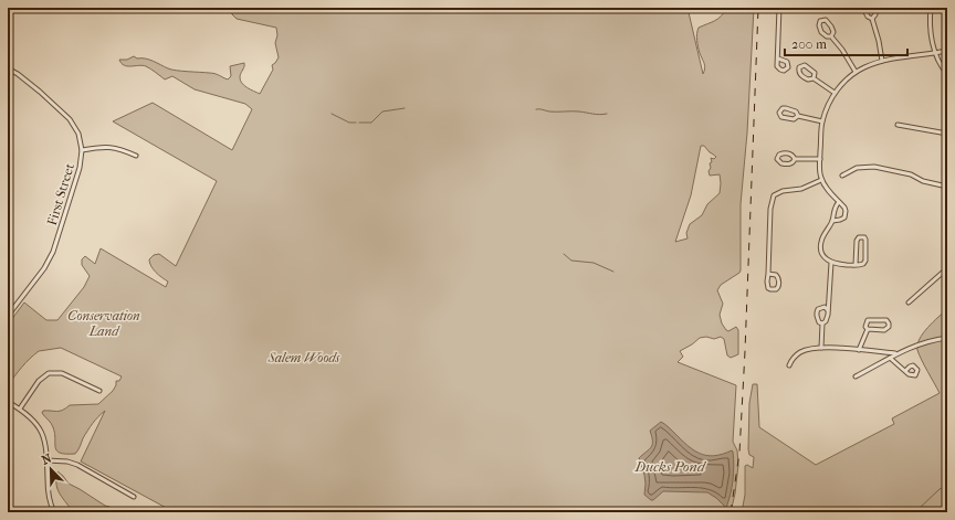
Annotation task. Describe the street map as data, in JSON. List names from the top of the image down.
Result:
{
  "streets": {
    "street": ["First Street"]
  },
  "water": ["Ducks Pond"],
  "parks": ["Conservation Land", "Salem Woods"],
  "scale_bar": "200 m",
  "north": "top left"
}
